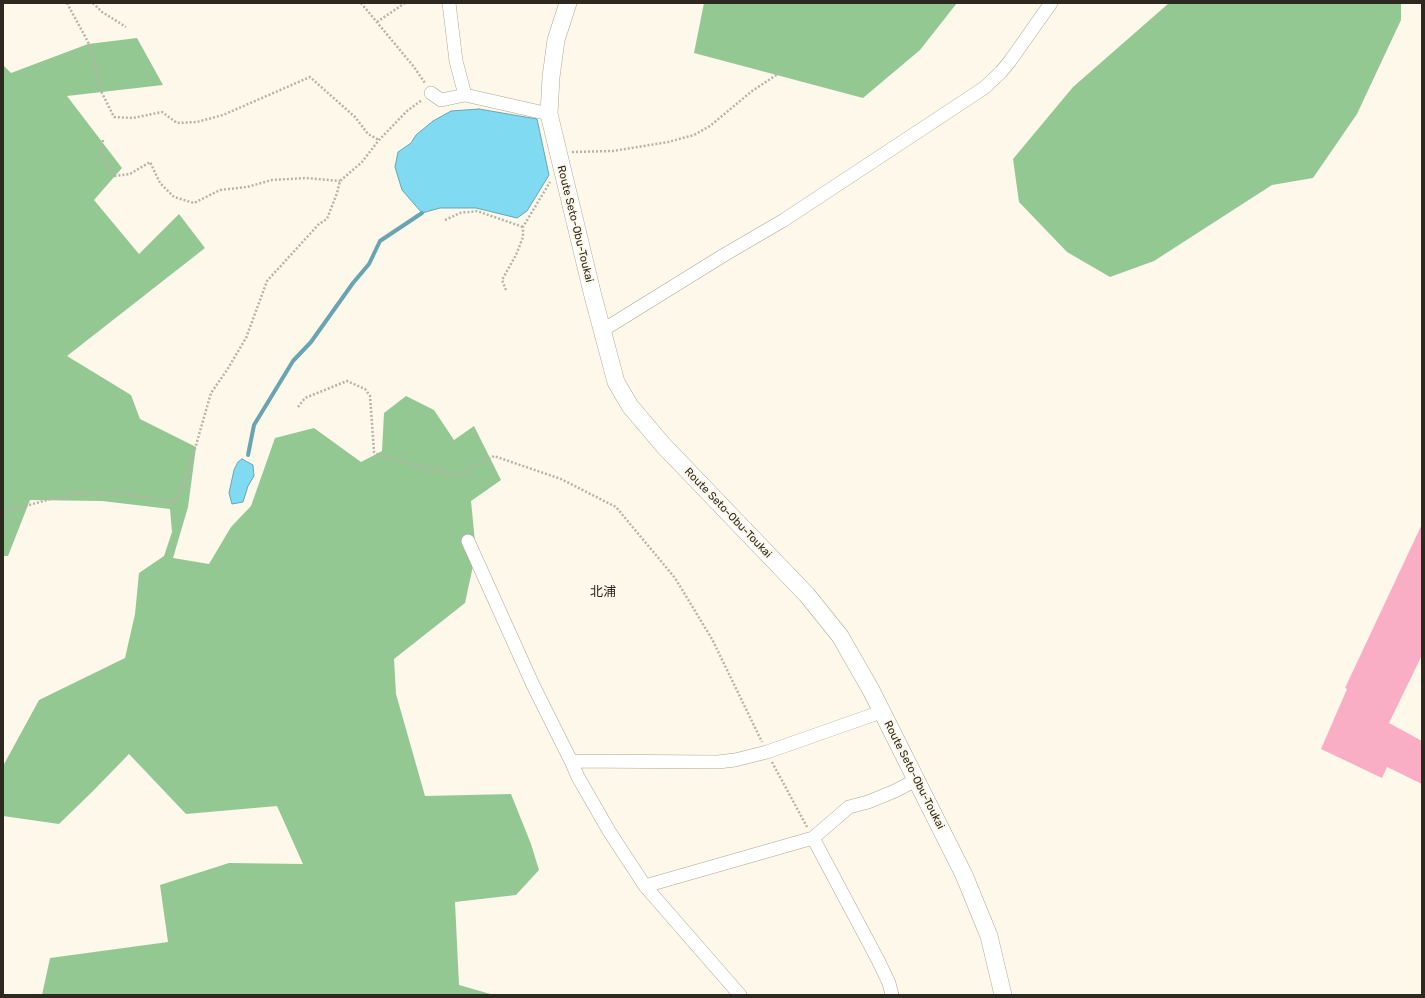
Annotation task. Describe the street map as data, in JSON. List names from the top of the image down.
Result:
{
  "streets": {
    "main road": ["Route Seto-Obu-Toukai"]
  },
  "districts": ["北浦"]
}
